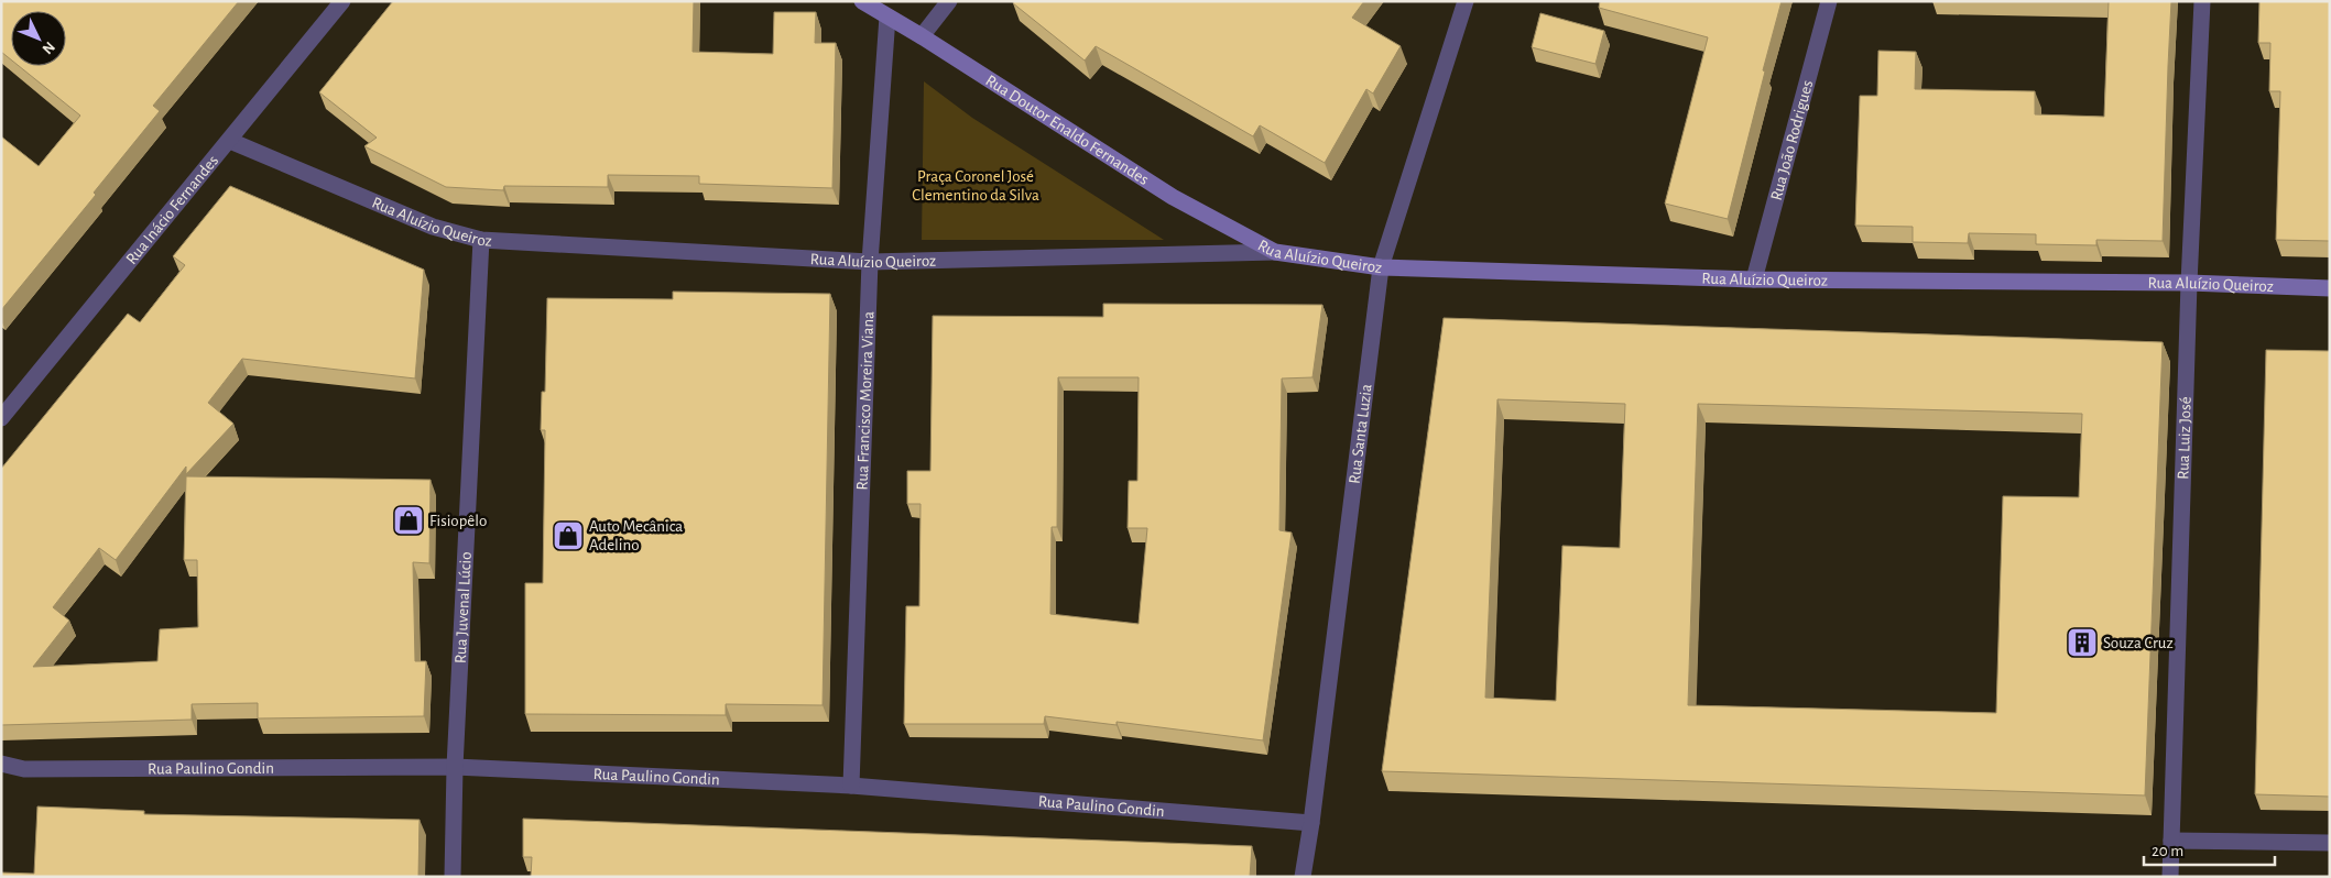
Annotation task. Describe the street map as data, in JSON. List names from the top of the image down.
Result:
{
  "streets": {
    "main road": ["Rua Doutor Enaldo Fernandes", "Rua Aluízio Queiroz"],
    "street": [
      "Rua João Rodrigues",
      "Rua Inácio Fernandes",
      "Rua Francisco Moreira Viana",
      "Rua Santa Luzia",
      "Rua Luiz José",
      "Rua Juvenal Lúcio",
      "Rua Paulino Gondin"
    ]
  },
  "crossings": [
    ["Rua Doutor Enaldo Fernandes", "Rua Aluízio Queiroz"],
    ["Rua Doutor Enaldo Fernandes", "Rua Francisco Moreira Viana"],
    ["Rua João Rodrigues", "Rua Aluízio Queiroz"],
    ["Rua Inácio Fernandes", "Rua Aluízio Queiroz"],
    ["Rua Aluízio Queiroz", "Rua Francisco Moreira Viana"],
    ["Rua Aluízio Queiroz", "Rua Santa Luzia"],
    ["Rua Aluízio Queiroz", "Rua Luiz José"],
    ["Rua Aluízio Queiroz", "Rua Juvenal Lúcio"],
    ["Rua Francisco Moreira Viana", "Rua Paulino Gondin"],
    ["Rua Santa Luzia", "Rua Paulino Gondin"],
    ["Rua Juvenal Lúcio", "Rua Paulino Gondin"]
  ],
  "parks": ["Praça Coronel José Clementino da Silva"],
  "places": {
    "shop": ["Fisiopêlo", "Auto Mecânica Adelino"],
    "building": ["Souza Cruz"]
  },
  "scale_bar": "20 m",
  "north": "bottom right"
}
